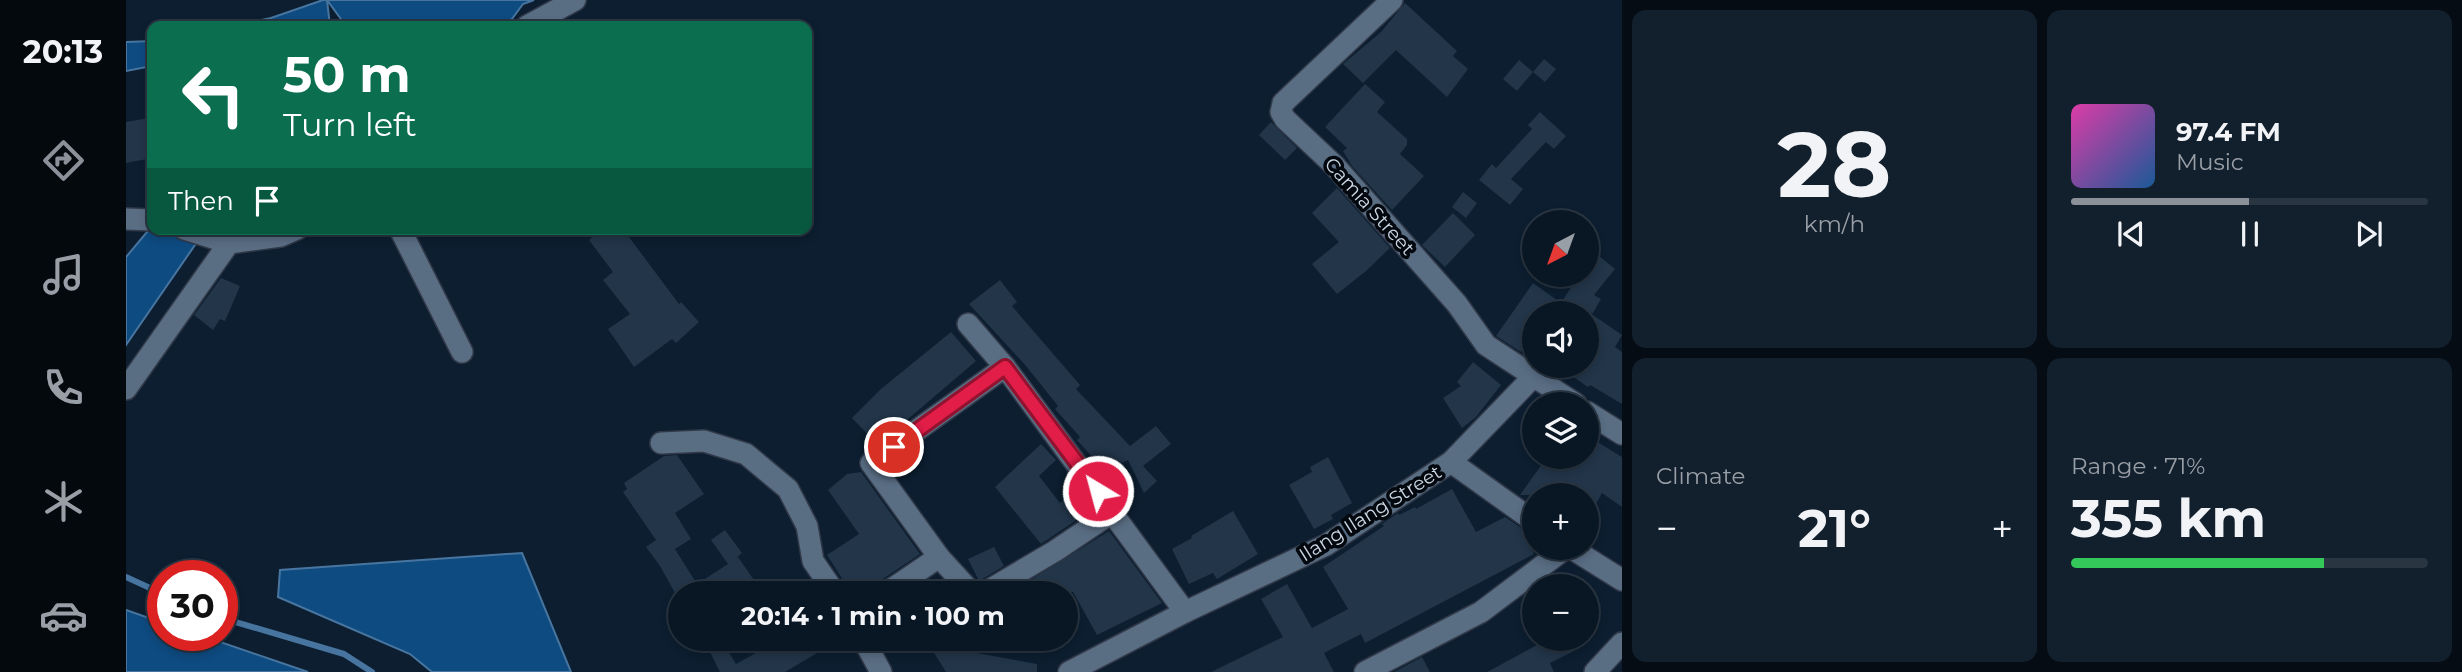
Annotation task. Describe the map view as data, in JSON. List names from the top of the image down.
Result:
{
  "streets": {
    "street": ["Camia Street", "Ilang Ilang Street"]
  },
  "north": "bottom left",
  "page": {
    "tabs": "20:13",
    "tile": [
      ["28", "km/h"],
      "Climate",
      ["Range · 71%", "355 km"]
    ],
    "turn": ["50 m", "Turn left"],
    "song": ["97.4 FM", "Music"],
    "then": "Then",
    "map_buttons": ["+", "−"],
    "heat": ["−", "21°", "+"],
    "limit": "30",
    "trip": "20:14 · 1 min · 100 m"
  }
}
